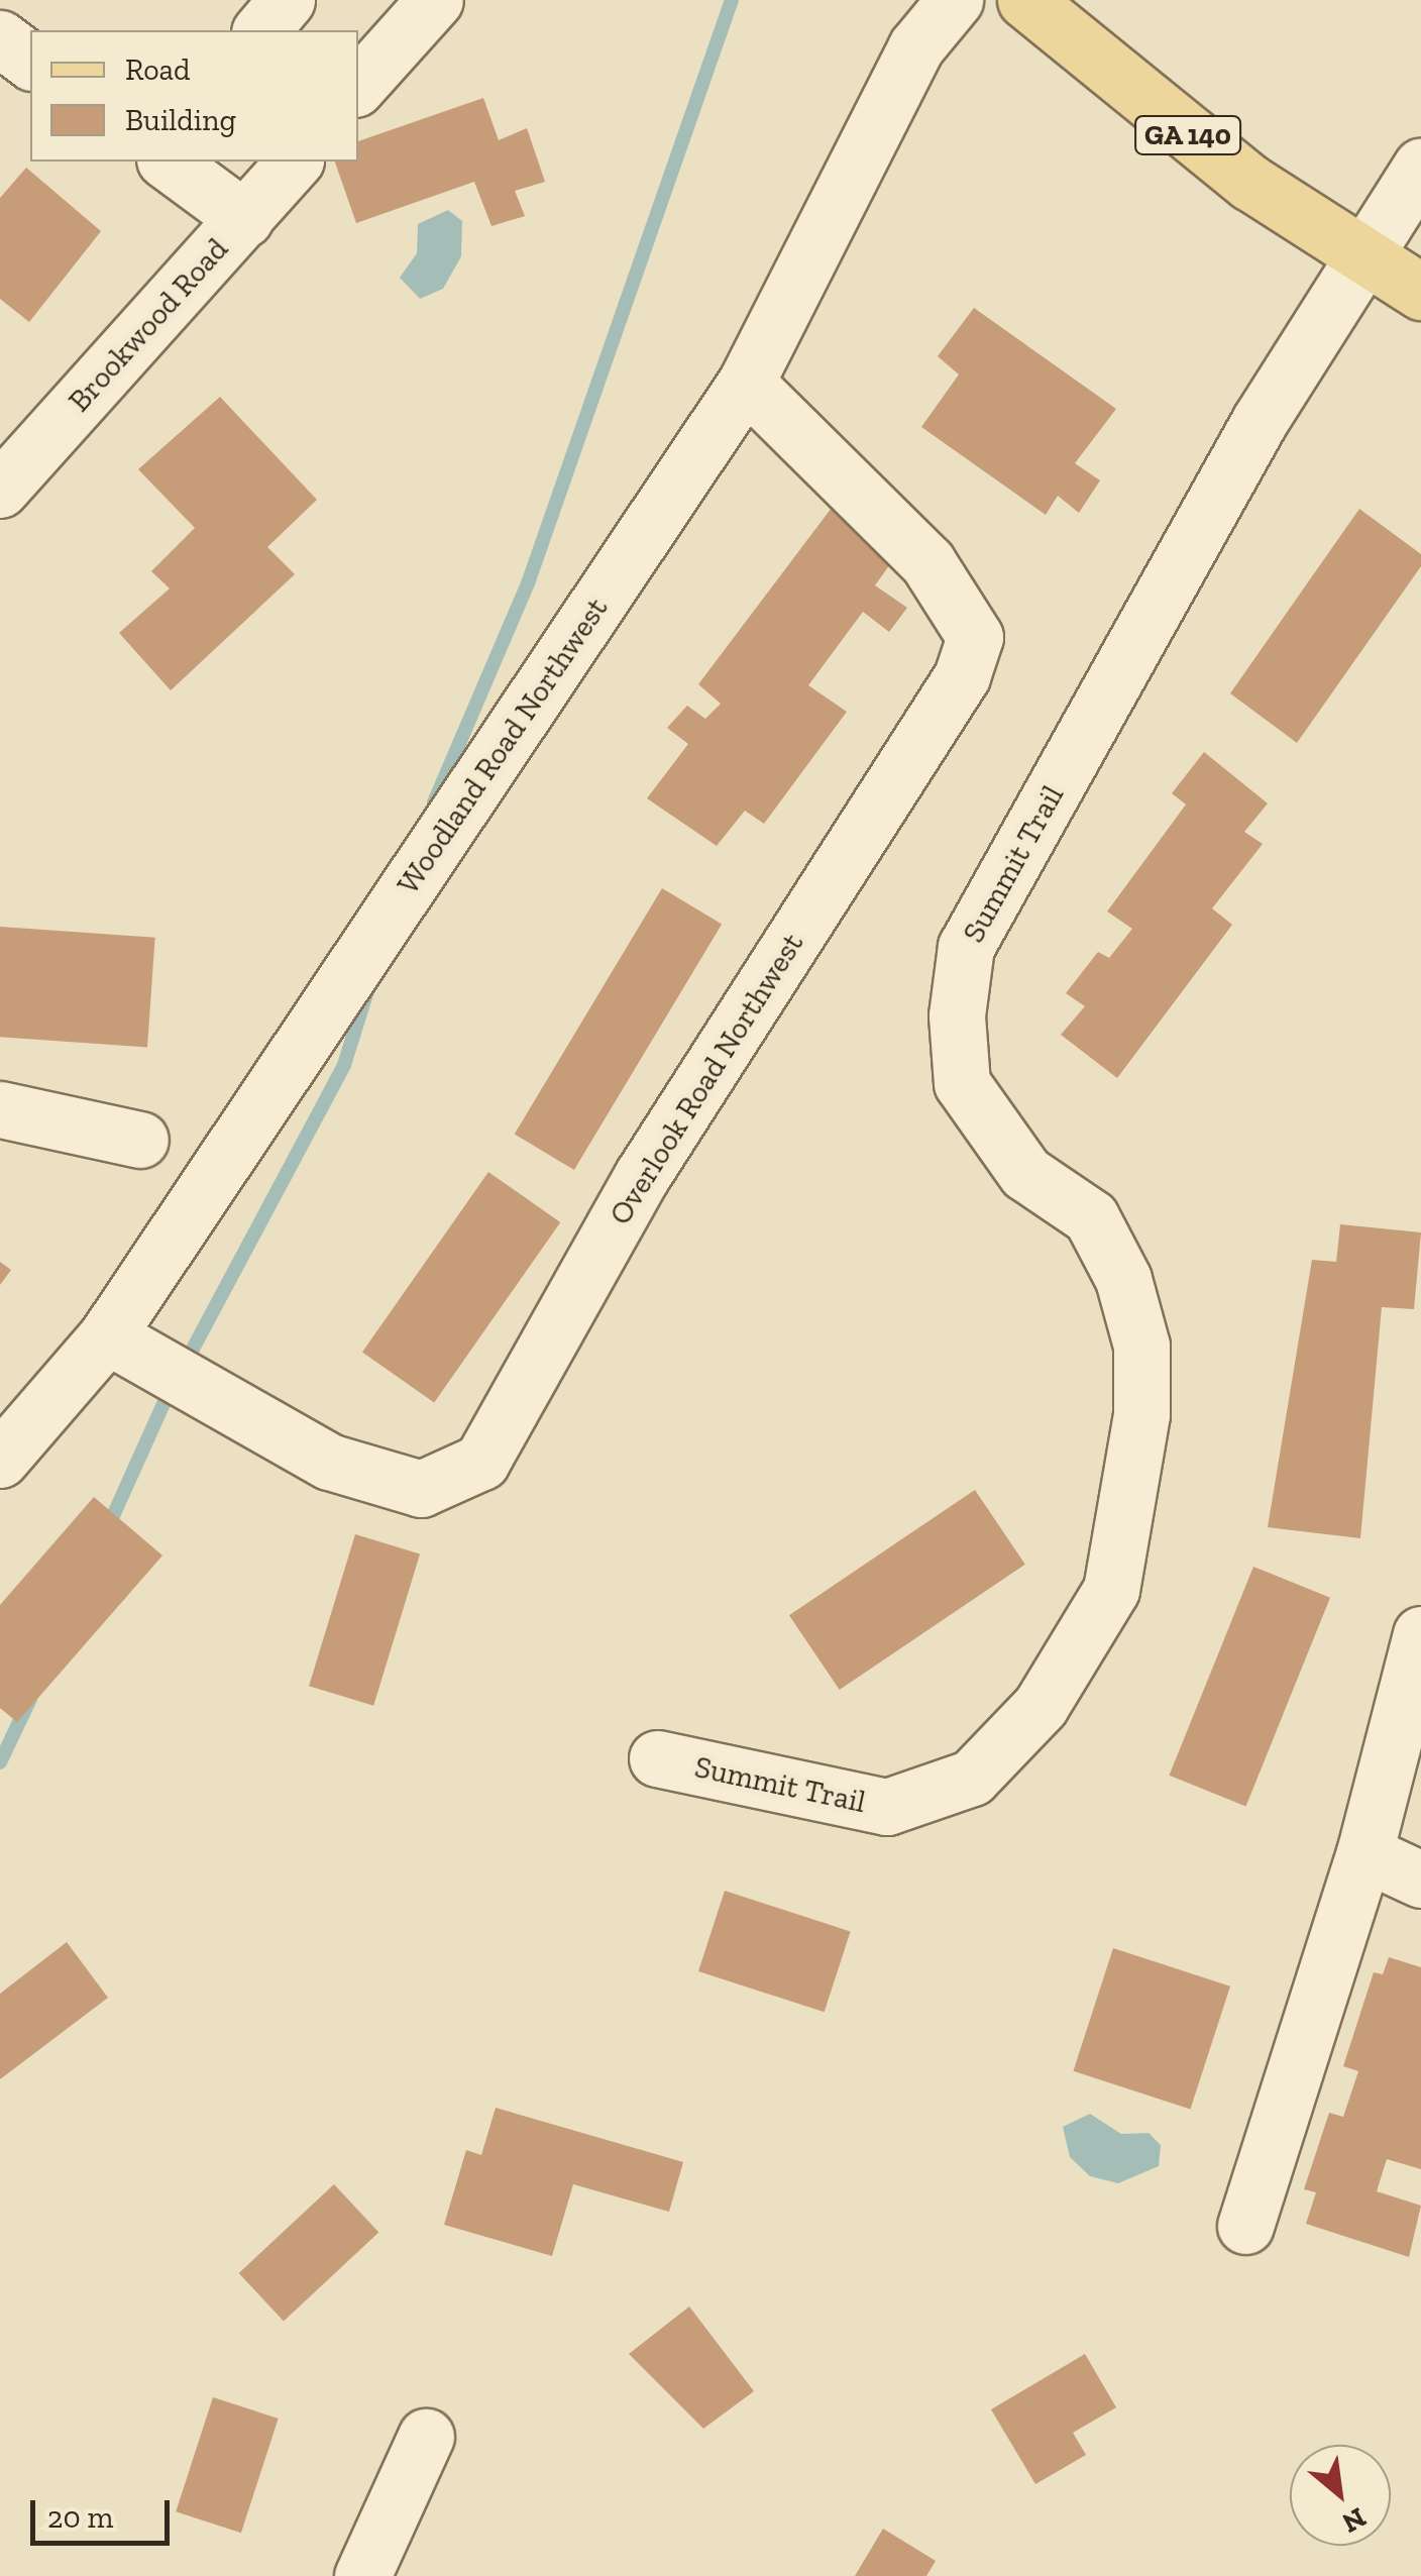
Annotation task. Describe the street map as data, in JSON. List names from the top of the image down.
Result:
{
  "streets": {
    "main road": ["GA 140"],
    "street": [
      "Brookwood Road",
      "Woodland Road Northwest",
      "Summit Trail",
      "Overlook Road Northwest"
    ]
  },
  "crossings": [
    ["GA 140", "Summit Trail"],
    ["Woodland Road Northwest", "Overlook Road Northwest"]
  ],
  "legend": ["Road", "Building"],
  "scale_bar": "20 m",
  "north": "bottom right"
}
